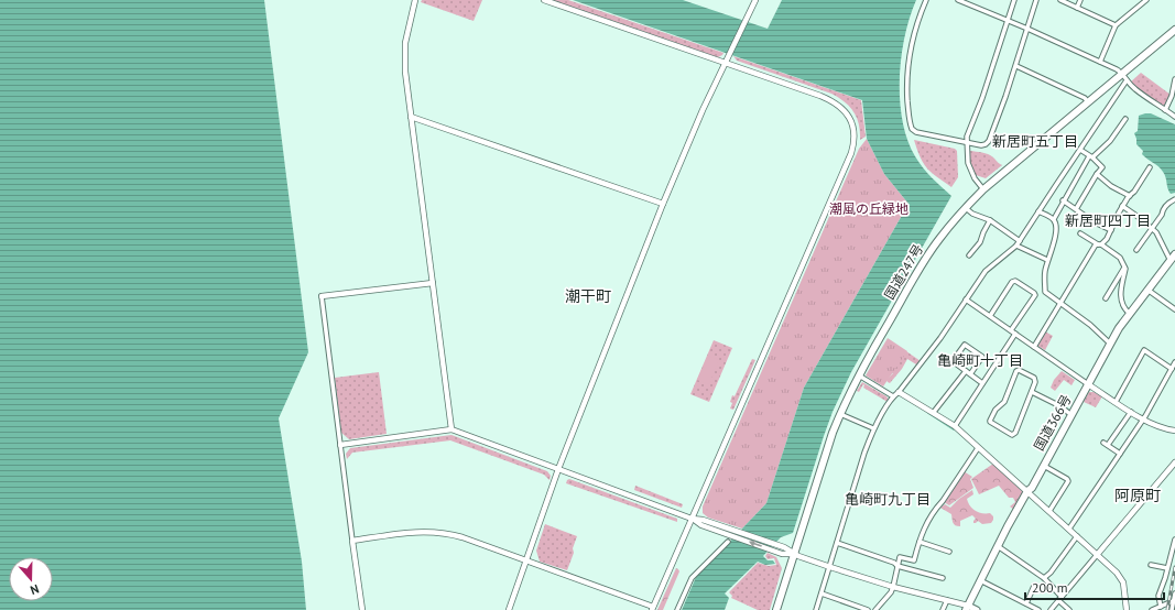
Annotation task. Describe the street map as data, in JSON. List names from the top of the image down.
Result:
{
  "streets": {
    "highway": ["国道247号", "国道366号"]
  },
  "districts": [
    "新居町五丁目",
    "新居町四丁目",
    "潮干町",
    "亀崎町十丁目",
    "阿原町",
    "亀崎町九丁目"
  ],
  "parks": ["潮風の丘緑地"],
  "scale_bar": "200 m",
  "north": "bottom"
}
